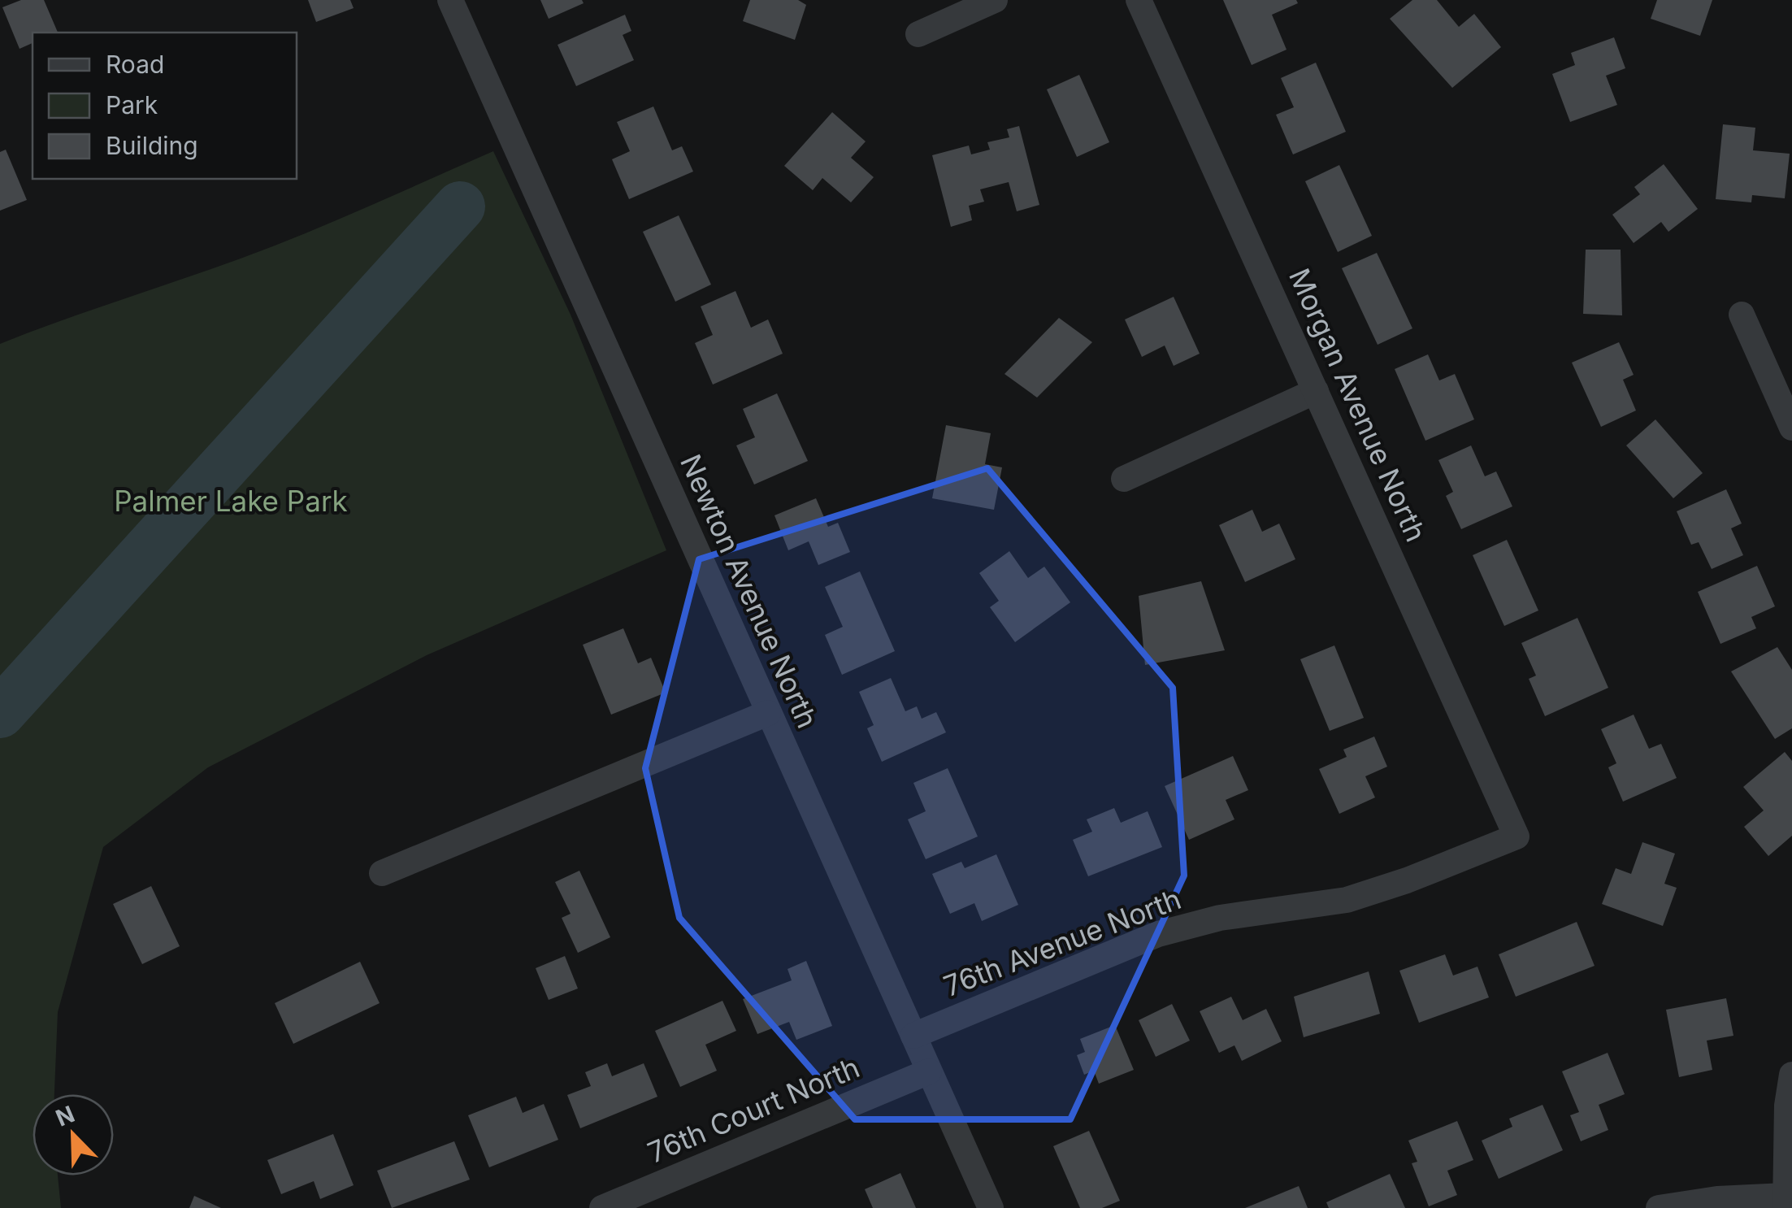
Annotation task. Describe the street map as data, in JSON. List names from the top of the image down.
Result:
{
  "streets": {
    "street": [
      "Morgan Avenue North",
      "Newton Avenue North",
      "76th Avenue North",
      "76th Court North"
    ]
  },
  "crossings": [
    ["Morgan Avenue North", "76th Avenue North"],
    ["Newton Avenue North", "76th Avenue North"],
    ["Newton Avenue North", "76th Court North"]
  ],
  "parks": ["Palmer Lake Park"],
  "legend": ["Road", "Park", "Building"],
  "north": "top left"
}
